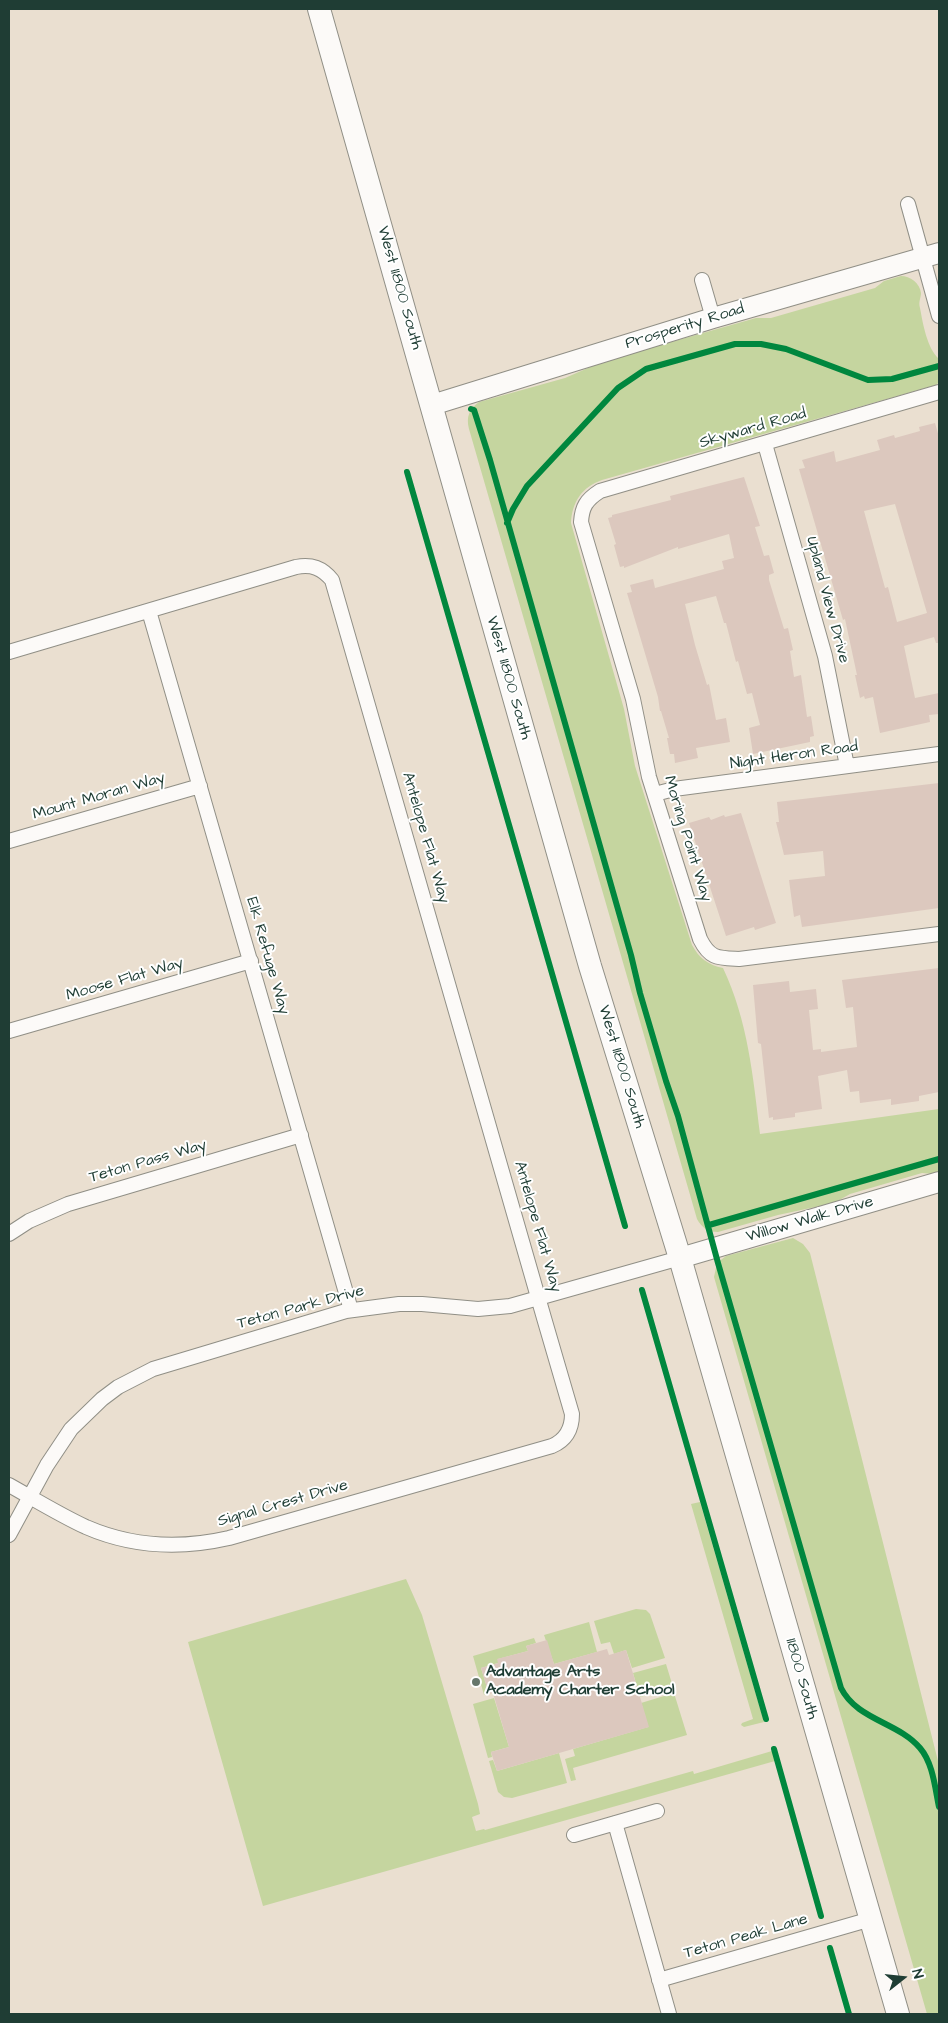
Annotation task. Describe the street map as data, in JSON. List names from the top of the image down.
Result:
{
  "streets": {
    "main road": ["West 11800 South", "11800 South"],
    "street": [
      "Prosperity Road",
      "Skyward Road",
      "Upland View Drive",
      "Night Heron Road",
      "Mount Moran Way",
      "Antelope Flat Way",
      "Moring Point Way",
      "Elk Refuge Way",
      "Moose Flat Way",
      "Teton Pass Way",
      "Willow Walk Drive",
      "Teton Park Drive",
      "Signal Crest Drive",
      "Teton Peak Lane"
    ]
  },
  "crossings": [
    ["West 11800 South", "Prosperity Road"],
    ["West 11800 South", "Willow Walk Drive"],
    ["West 11800 South", "Teton Park Drive"],
    ["West 11800 South", "11800 South"],
    ["Skyward Road", "Upland View Drive"],
    ["Skyward Road", "Moring Point Way"],
    ["Upland View Drive", "Night Heron Road"],
    ["Night Heron Road", "Moring Point Way"],
    ["Mount Moran Way", "Elk Refuge Way"],
    ["Antelope Flat Way", "Elk Refuge Way"],
    ["Antelope Flat Way", "Teton Park Drive"],
    ["Antelope Flat Way", "Signal Crest Drive"],
    ["Elk Refuge Way", "Moose Flat Way"],
    ["Elk Refuge Way", "Teton Pass Way"],
    ["Elk Refuge Way", "Teton Park Drive"],
    ["Willow Walk Drive", "Teton Park Drive"],
    ["Teton Park Drive", "Signal Crest Drive"],
    ["11800 South", "Teton Peak Lane"]
  ],
  "places": ["Advantage Arts Academy Charter School"],
  "north": "right"
}
